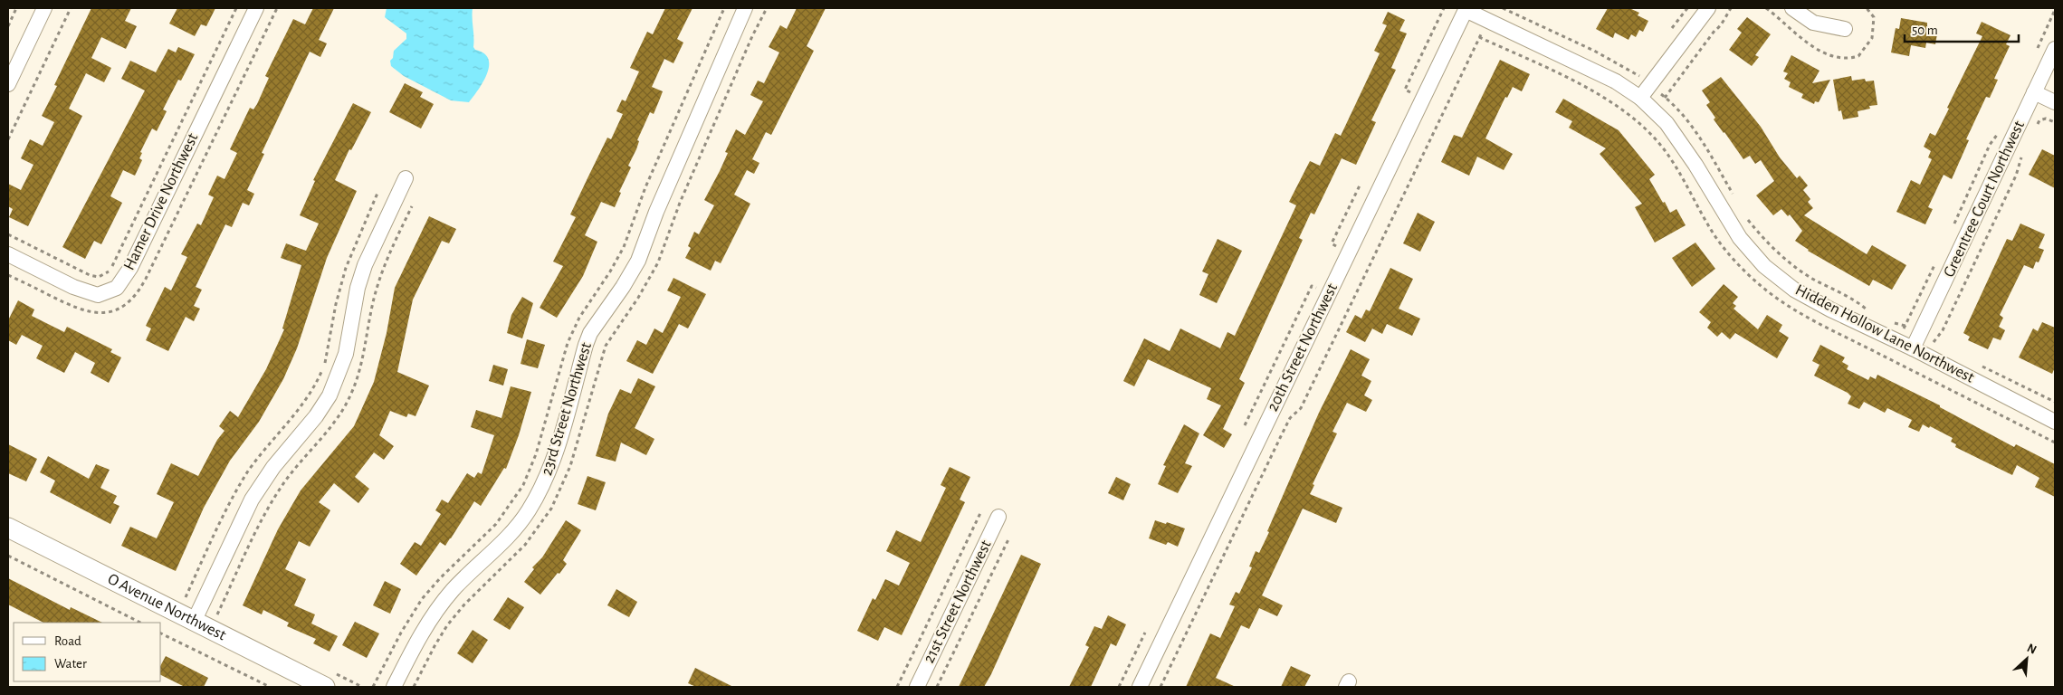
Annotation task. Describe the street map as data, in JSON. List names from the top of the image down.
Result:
{
  "streets": {
    "street": [
      "Greentree Court Northwest",
      "Hamer Drive Northwest",
      "Hidden Hollow Lane Northwest",
      "20th Street Northwest",
      "23rd Street Northwest",
      "21st Street Northwest",
      "O Avenue Northwest"
    ]
  },
  "crossings": [
    ["Greentree Court Northwest", "Hidden Hollow Lane Northwest"],
    ["Hidden Hollow Lane Northwest", "20th Street Northwest"]
  ],
  "legend": ["Road", "Water"],
  "scale_bar": "50 m",
  "north": "top right"
}
